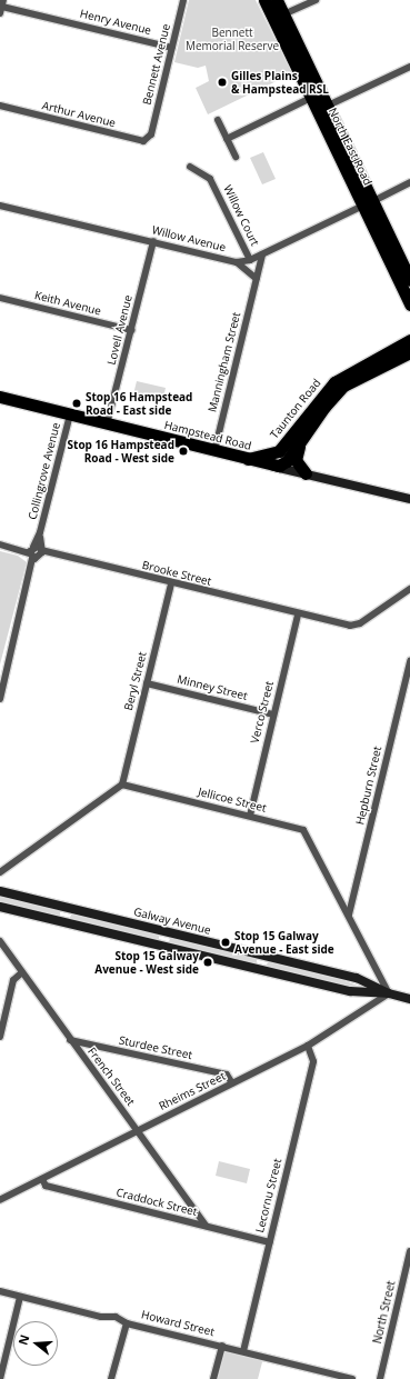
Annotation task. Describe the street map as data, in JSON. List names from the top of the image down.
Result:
{
  "streets": {
    "highway": ["North East Road", "Taunton Road", "Hampstead Road"],
    "street": [
      "Henry Avenue",
      "Bennett Avenue",
      "Arthur Avenue",
      "Willow Court",
      "Willow Avenue",
      "Keith Avenue",
      "Lovell Avenue",
      "Manningham Street",
      "Collingrove Avenue",
      "Brooke Street",
      "Beryl Street",
      "Minney Street",
      "Verco Street",
      "Hepburn Street",
      "Jellicoe Street",
      "Galway Avenue",
      "Sturdee Street",
      "French Street",
      "Rheims Street",
      "Lecornu Street",
      "Craddock Street",
      "North Street",
      "Howard Street"
    ]
  },
  "crossings": [
    ["Henry Avenue", "Bennett Avenue"],
    ["Bennett Avenue", "Arthur Avenue"],
    ["North East Road", "Willow Avenue"],
    ["Willow Court", "Willow Avenue"],
    ["Willow Avenue", "Lovell Avenue"],
    ["Willow Avenue", "Manningham Street"],
    ["Keith Avenue", "Lovell Avenue"],
    ["Lovell Avenue", "Hampstead Road"],
    ["Manningham Street", "Hampstead Road"],
    ["Taunton Road", "Hampstead Road"],
    ["Hampstead Road", "Collingrove Avenue"],
    ["Collingrove Avenue", "Brooke Street"],
    ["Brooke Street", "Beryl Street"],
    ["Brooke Street", "Verco Street"],
    ["Beryl Street", "Minney Street"],
    ["Beryl Street", "Jellicoe Street"],
    ["Minney Street", "Verco Street"],
    ["Verco Street", "Jellicoe Street"],
    ["Hepburn Street", "Jellicoe Street"],
    ["Jellicoe Street", "Galway Avenue"],
    ["Jellicoe Street", "Rheims Street"],
    ["Galway Avenue", "Rheims Street"],
    ["Sturdee Street", "French Street"],
    ["Sturdee Street", "Rheims Street"],
    ["French Street", "Rheims Street"],
    ["French Street", "Craddock Street"],
    ["Rheims Street", "Lecornu Street"],
    ["Rheims Street", "Craddock Street"],
    ["Lecornu Street", "Craddock Street"],
    ["Lecornu Street", "Howard Street"]
  ],
  "parks": ["Bennett Memorial Reserve"],
  "places": [
    "Gilles Plains & Hampstead RSL",
    "Stop 16 Hampstead Road - East side",
    "Stop 16 Hampstead Road - West side",
    "Stop 15 Galway Avenue - East side",
    "Stop 15 Galway Avenue - West side"
  ],
  "north": "left"
}
